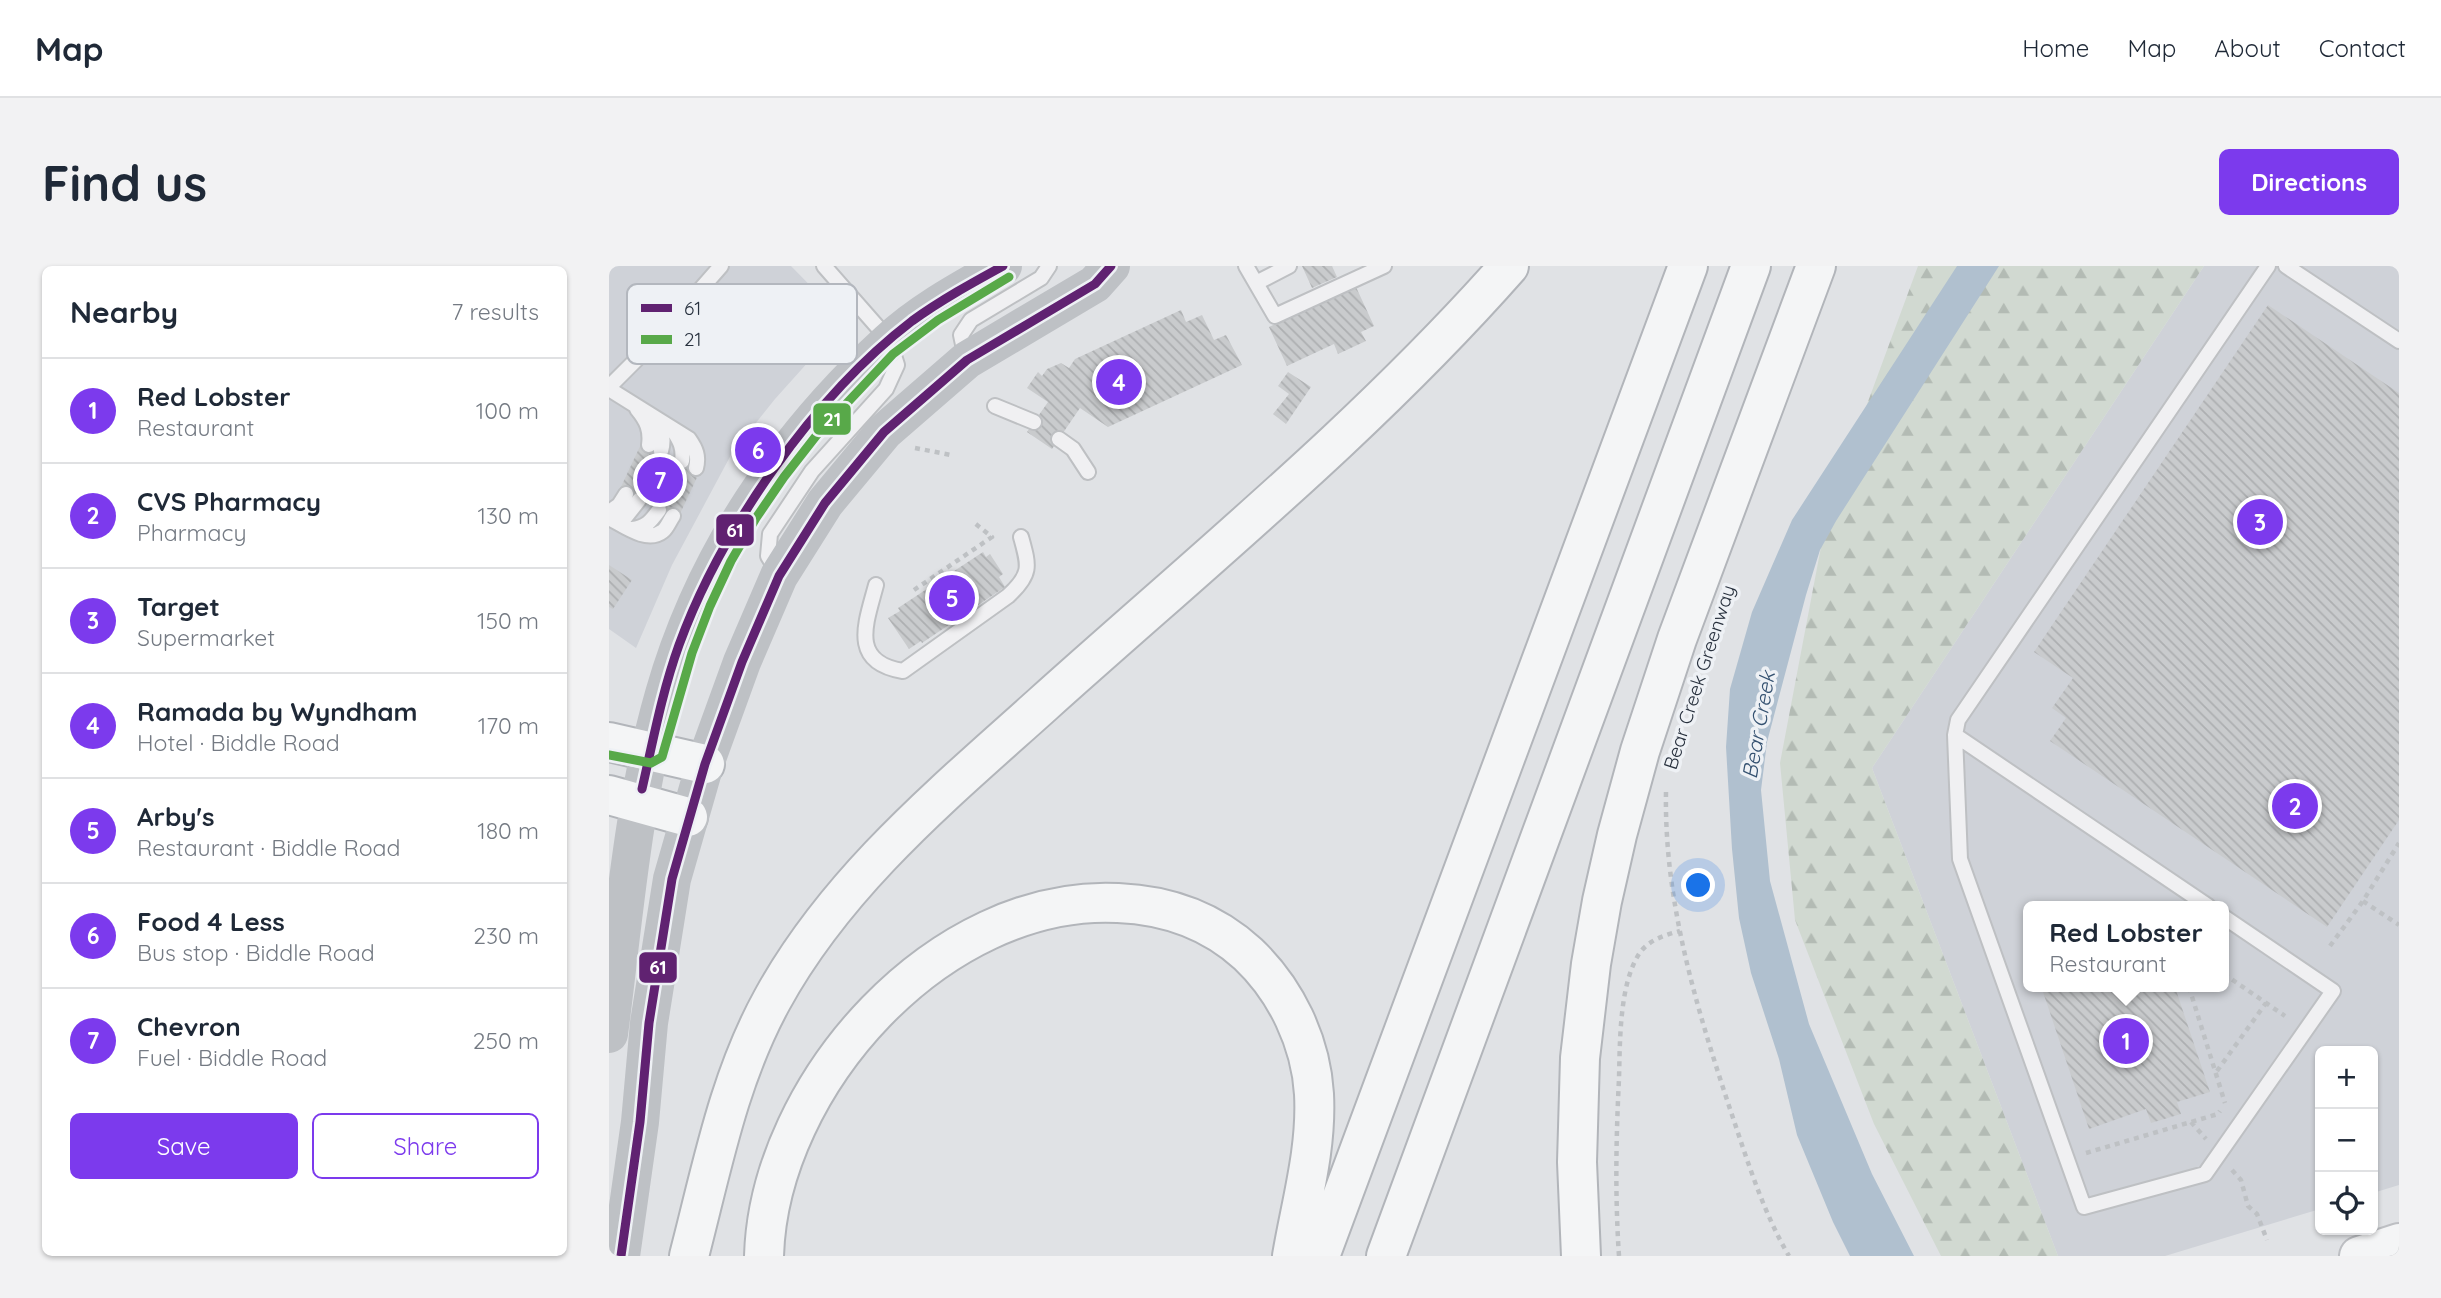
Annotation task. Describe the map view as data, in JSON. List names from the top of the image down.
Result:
{
  "streets": {
    "path": ["Bear Creek Greenway"]
  },
  "water": ["Bear Creek"],
  "lines": ["transit line 61", "transit line 21"],
  "legend": ["61", "21"],
  "page": {
    "header": "Map",
    "nav": [
      "Home",
      "Map",
      "About",
      "Contact"
    ],
    "buttons": [
      "Directions",
      ["Save", "Share"]
    ],
    "title": "Find us",
    "heading": ["Nearby", "7 results"],
    "pins": [
      "4",
      "6",
      "7",
      "3",
      "5",
      "2",
      "1"
    ],
    "list": [
      {
        "mark": "1",
        "name": "Red Lobster",
        "note": "Restaurant",
        "value": "100 m"
      },
      {
        "mark": "2",
        "name": "CVS Pharmacy",
        "note": "Pharmacy",
        "value": "130 m"
      },
      {
        "mark": "3",
        "name": "Target",
        "note": "Supermarket",
        "value": "150 m"
      },
      {
        "mark": "4",
        "name": "Ramada by Wyndham",
        "note": "Hotel · Biddle Road",
        "value": "170 m"
      },
      {
        "mark": "5",
        "name": "Arby's",
        "note": "Restaurant · Biddle Road",
        "value": "180 m"
      },
      {
        "mark": "6",
        "name": "Food 4 Less",
        "note": "Bus stop · Biddle Road",
        "value": "230 m"
      },
      {
        "mark": "7",
        "name": "Chevron",
        "note": "Fuel · Biddle Road",
        "value": "250 m"
      }
    ],
    "popup": ["Red Lobster", "Restaurant"],
    "map_buttons": ["+", "−"]
  }
}
